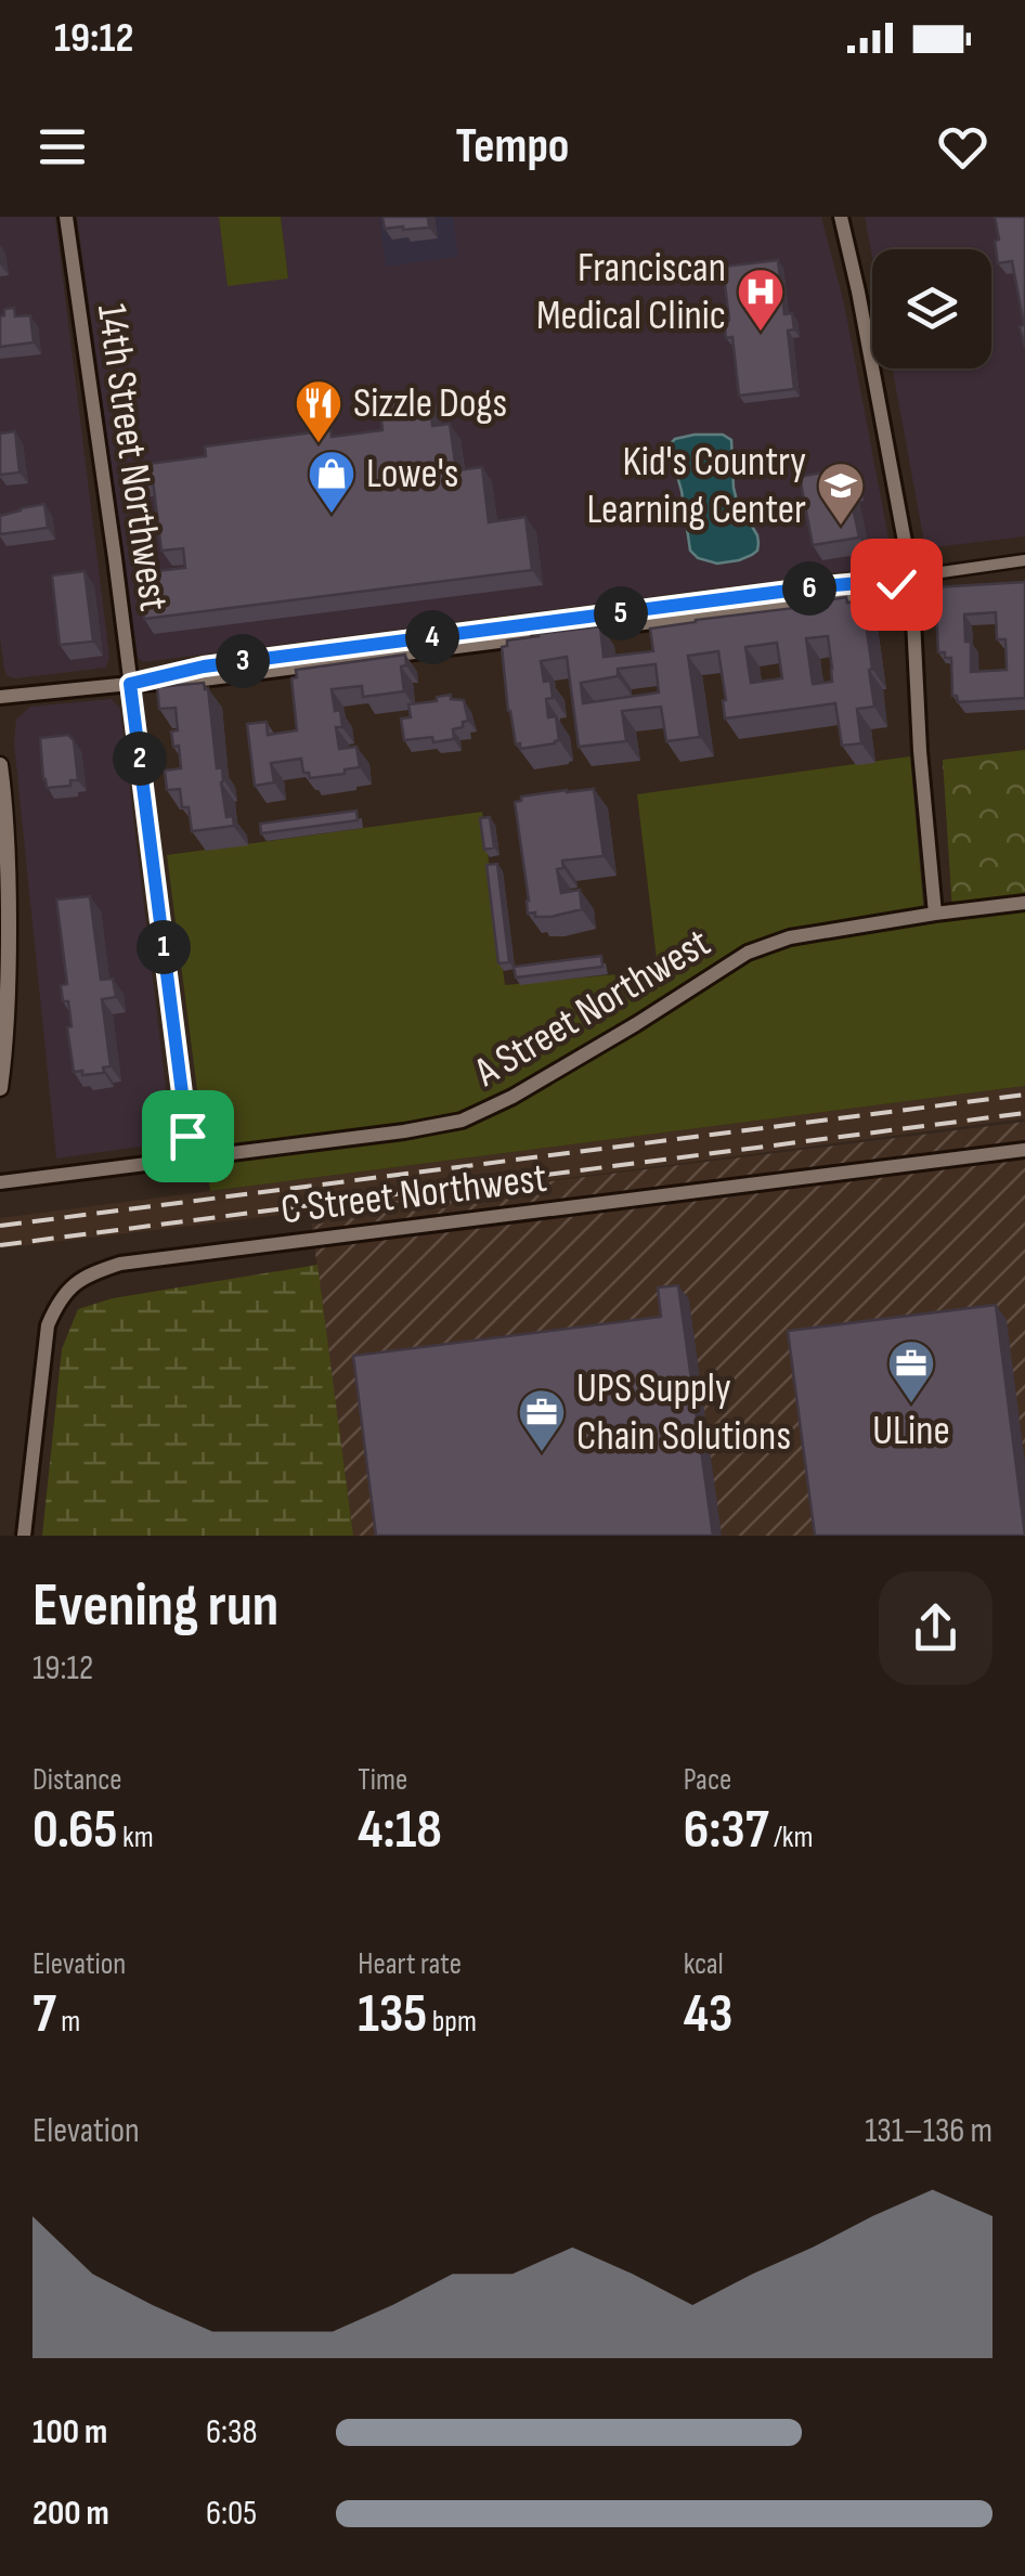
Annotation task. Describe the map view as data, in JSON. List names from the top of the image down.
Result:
{
  "streets": {
    "street": ["14th Street Northwest", "A Street Northwest", "C Street Northwest"]
  },
  "crossings": [
    ["14th Street Northwest", "A Street Northwest"]
  ],
  "places": {
    "hospital": ["Franciscan Medical Clinic"],
    "restaurant": ["Sizzle Dogs"],
    "shop": ["Lowe's"],
    "school or university": ["Kid's Country Learning Center"],
    "office": ["ULine", "UPS Supply Chain Solutions"]
  },
  "page": {
    "status": "19:12",
    "header": "Tempo",
    "pins": [
      "6",
      "5",
      "4",
      "3",
      "2",
      "1"
    ],
    "heading": ["Evening run", "19:12"],
    "stats": [
      ["Distance", "0.65 km"],
      ["Time", "4:18"],
      ["Pace", "6:37 /km"],
      ["Elevation", "7 m"],
      ["Heart rate", "135 bpm"],
      ["kcal", "43"]
    ],
    "chart": ["Elevation", "131–136 m"],
    "list": [
      {
        "name": "100 m",
        "note": "6:38"
      },
      {
        "name": "200 m",
        "note": "6:05"
      }
    ]
  }
}
